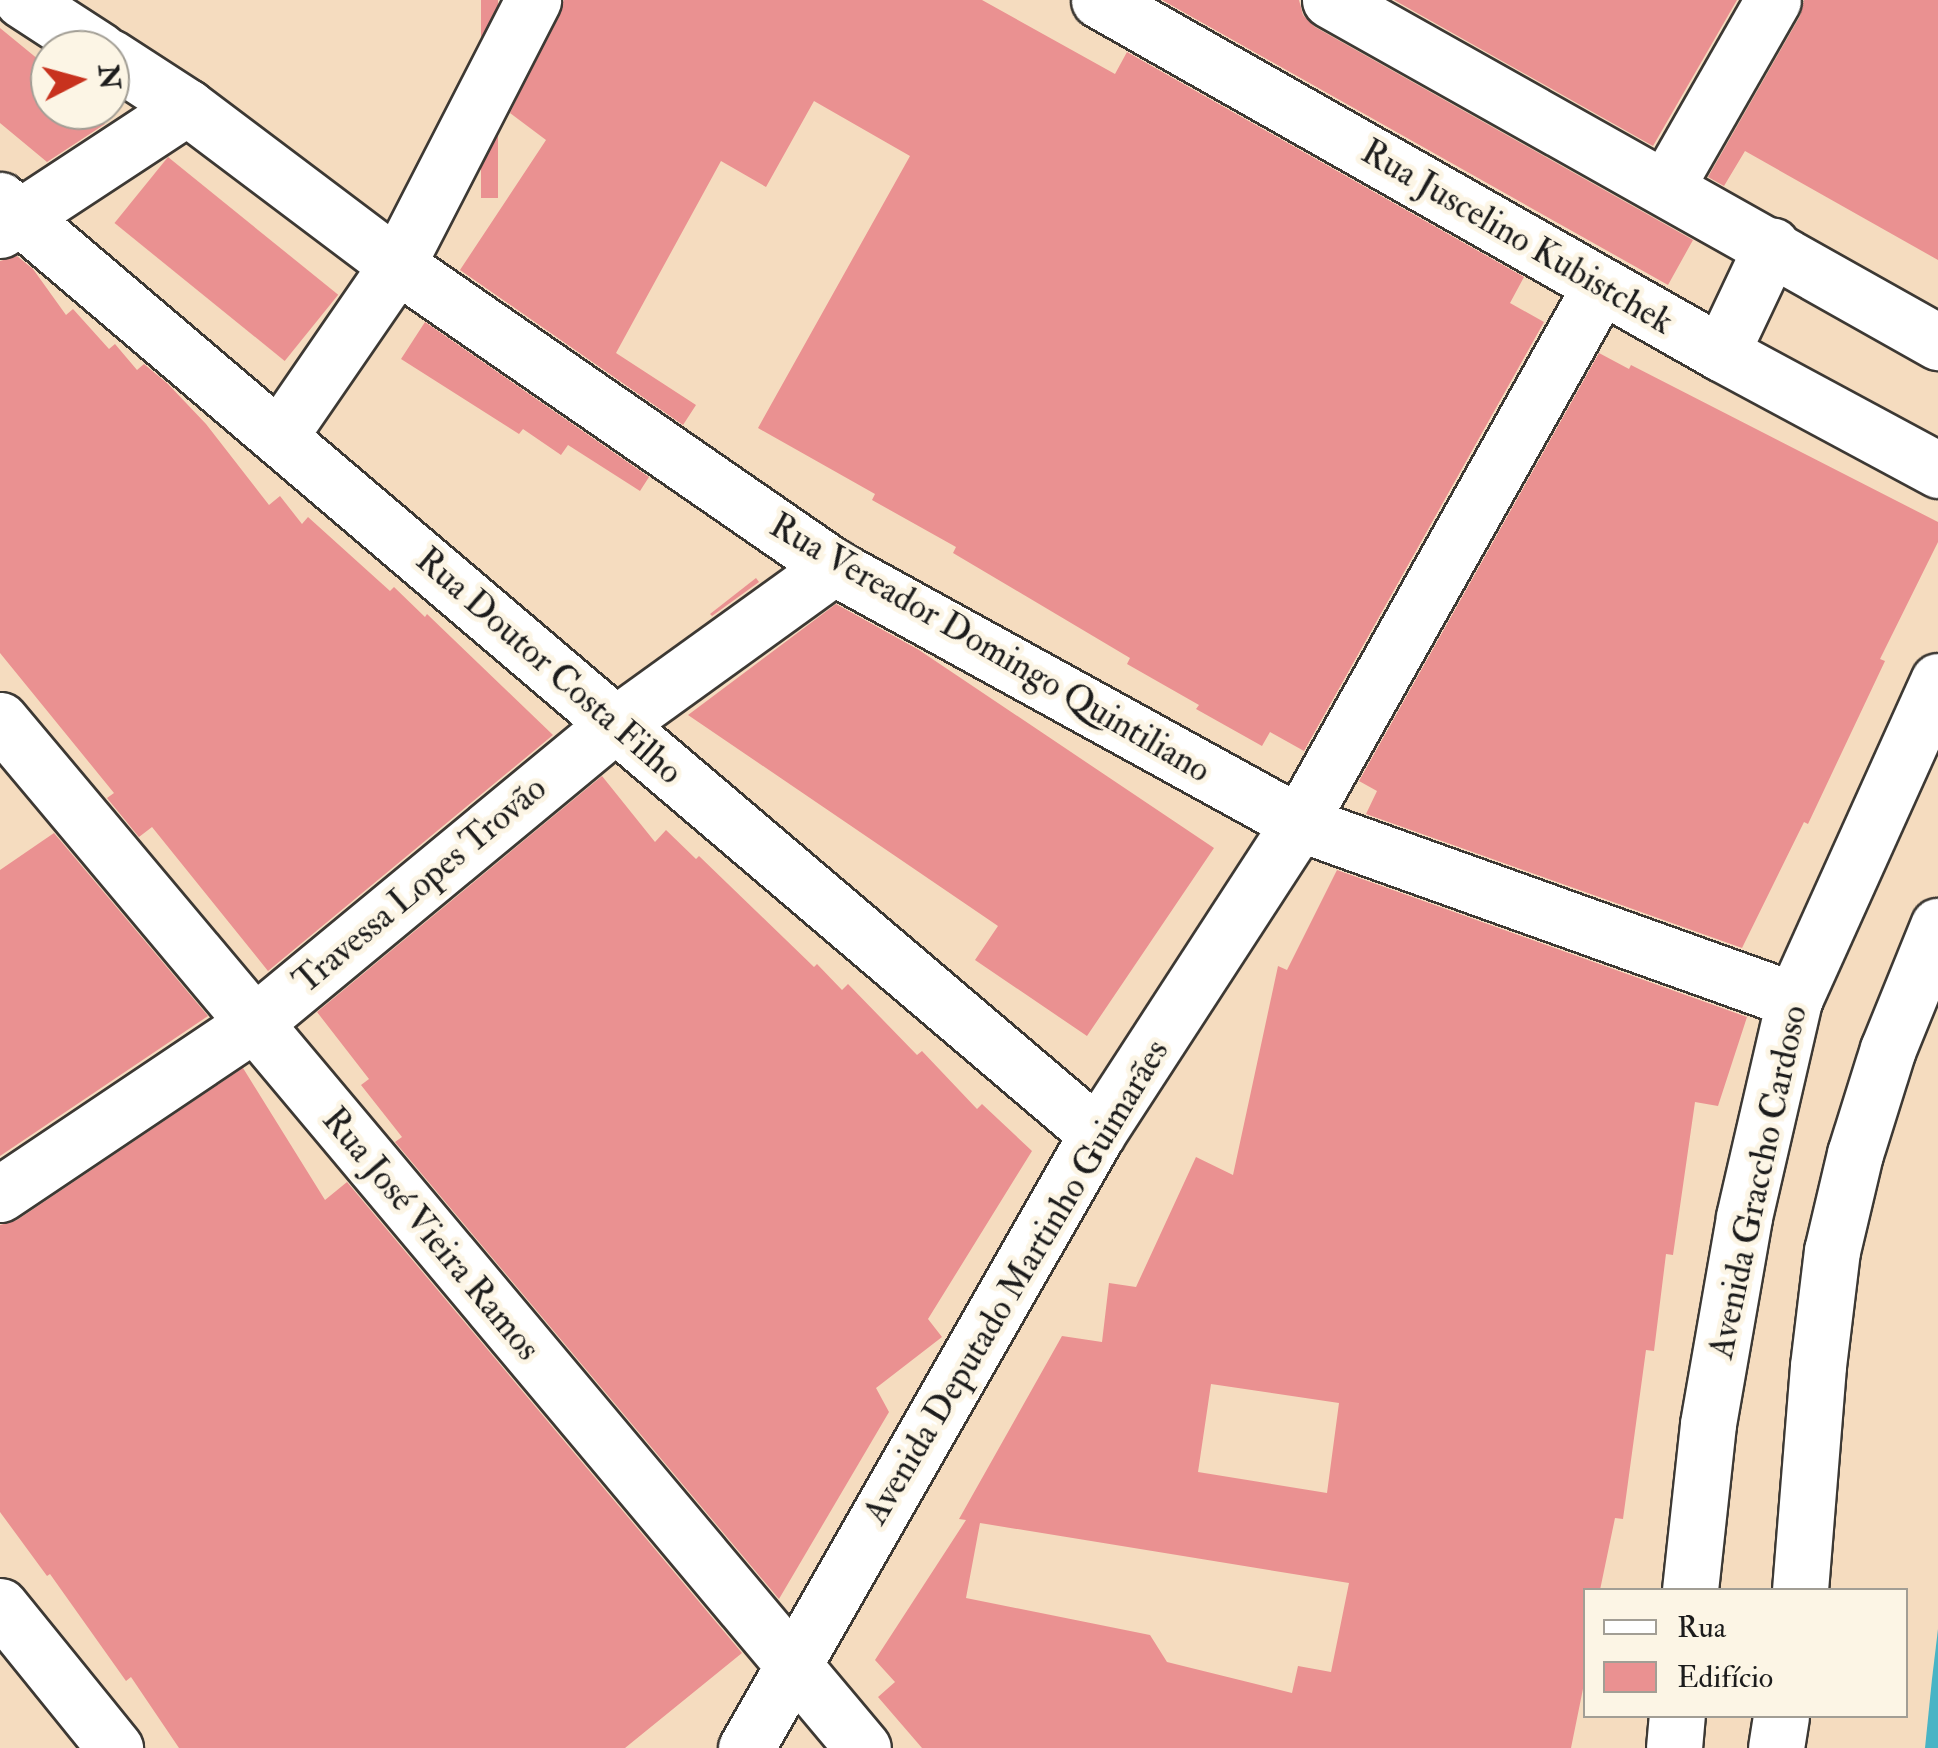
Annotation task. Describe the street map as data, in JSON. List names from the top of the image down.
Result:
{
  "streets": {
    "street": [
      "Rua Juscelino Kubistchek",
      "Rua Vereador Domingo Quintiliano",
      "Rua Doutor Costa Filho",
      "Travessa Lopes Trovão",
      "Avenida Graccho Cardoso",
      "Rua José Vieira Ramos",
      "Avenida Deputado Martinho Guimarães"
    ]
  },
  "crossings": [
    ["Rua Juscelino Kubistchek", "Avenida Deputado Martinho Guimarães"],
    ["Rua Vereador Domingo Quintiliano", "Travessa Lopes Trovão"],
    ["Rua Vereador Domingo Quintiliano", "Avenida Graccho Cardoso"],
    ["Rua Vereador Domingo Quintiliano", "Avenida Deputado Martinho Guimarães"],
    ["Rua Doutor Costa Filho", "Travessa Lopes Trovão"],
    ["Rua Doutor Costa Filho", "Avenida Deputado Martinho Guimarães"],
    ["Travessa Lopes Trovão", "Rua José Vieira Ramos"],
    ["Rua José Vieira Ramos", "Avenida Deputado Martinho Guimarães"]
  ],
  "legend": ["Rua", "Edifício"],
  "north": "right"
}
